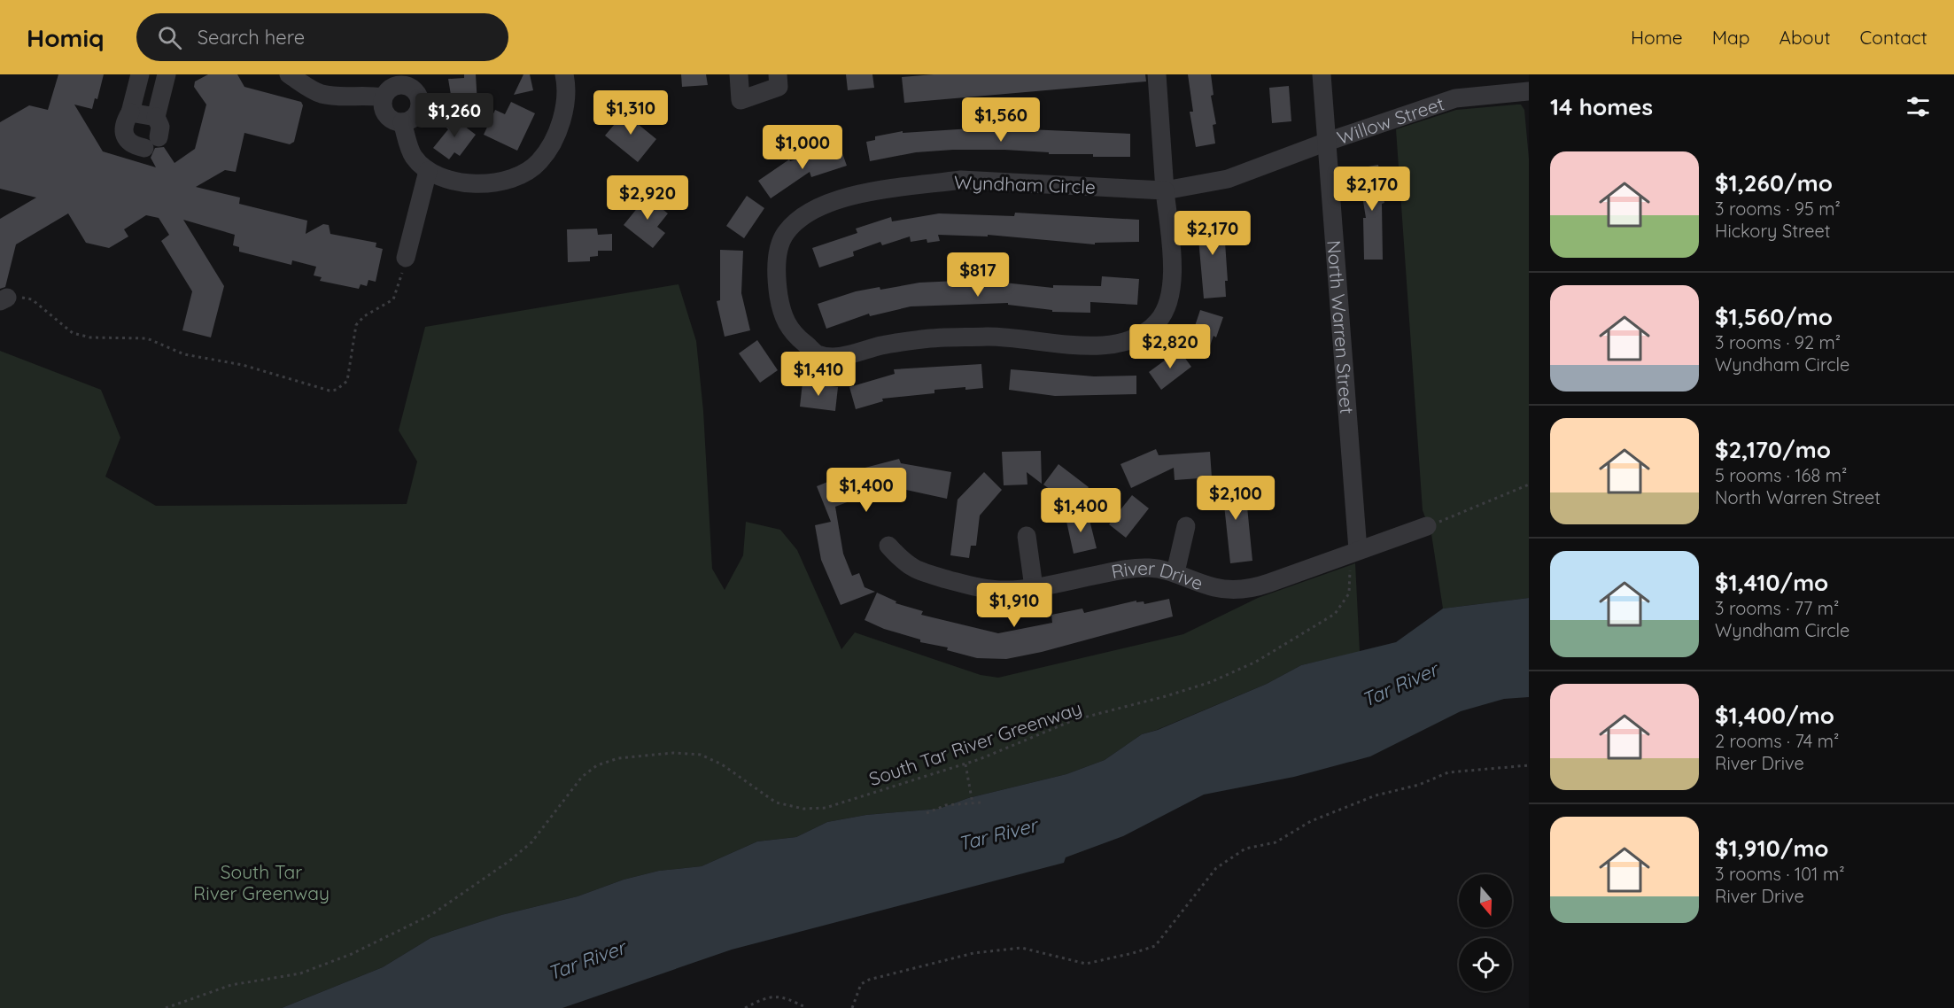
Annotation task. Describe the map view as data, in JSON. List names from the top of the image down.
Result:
{
  "streets": {
    "street": [
      "Willow Street",
      "Wyndham Circle",
      "North Warren Street",
      "River Drive"
    ],
    "path": ["South Tar River Greenway"]
  },
  "crossings": [
    ["Willow Street", "Wyndham Circle"],
    ["Willow Street", "North Warren Street"],
    ["North Warren Street", "River Drive"],
    ["North Warren Street", "South Tar River Greenway"],
    ["River Drive", "South Tar River Greenway"]
  ],
  "water": ["Tar River"],
  "parks": ["South Tar River Greenway"],
  "north": "bottom",
  "page": {
    "header": "Homiq",
    "search": "Search here",
    "nav": [
      "Home",
      "Map",
      "About",
      "Contact"
    ],
    "heading": "14 homes",
    "price": [
      "$1,310",
      "$1,260",
      "$1,560",
      "$1,000",
      "$2,170",
      "$2,920",
      "$2,170",
      "$817",
      "$2,820",
      "$1,410",
      "$1,400",
      "$2,100",
      "$1,400",
      "$1,910"
    ],
    "list": [
      {
        "name": "$1,260/mo",
        "note": "3 rooms · 95 m² · Hickory Street"
      },
      {
        "name": "$1,560/mo",
        "note": "3 rooms · 92 m² · Wyndham Circle"
      },
      {
        "name": "$2,170/mo",
        "note": "5 rooms · 168 m² · North Warren Street"
      },
      {
        "name": "$1,410/mo",
        "note": "3 rooms · 77 m² · Wyndham Circle"
      },
      {
        "name": "$1,400/mo",
        "note": "2 rooms · 74 m² · River Drive"
      },
      {
        "name": "$1,910/mo",
        "note": "3 rooms · 101 m² · River Drive"
      }
    ]
  }
}
